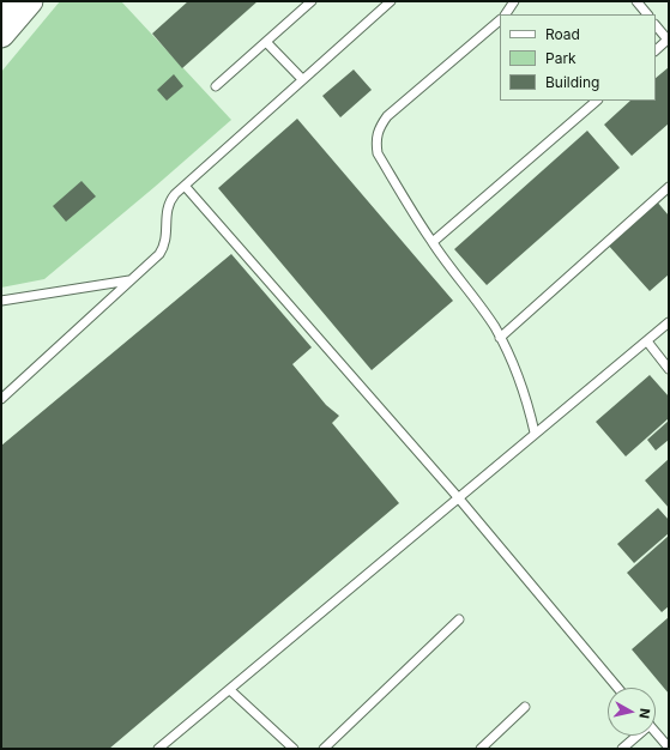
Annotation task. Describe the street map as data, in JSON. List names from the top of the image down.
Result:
{
  "legend": ["Road", "Park", "Building"],
  "north": "right"
}
